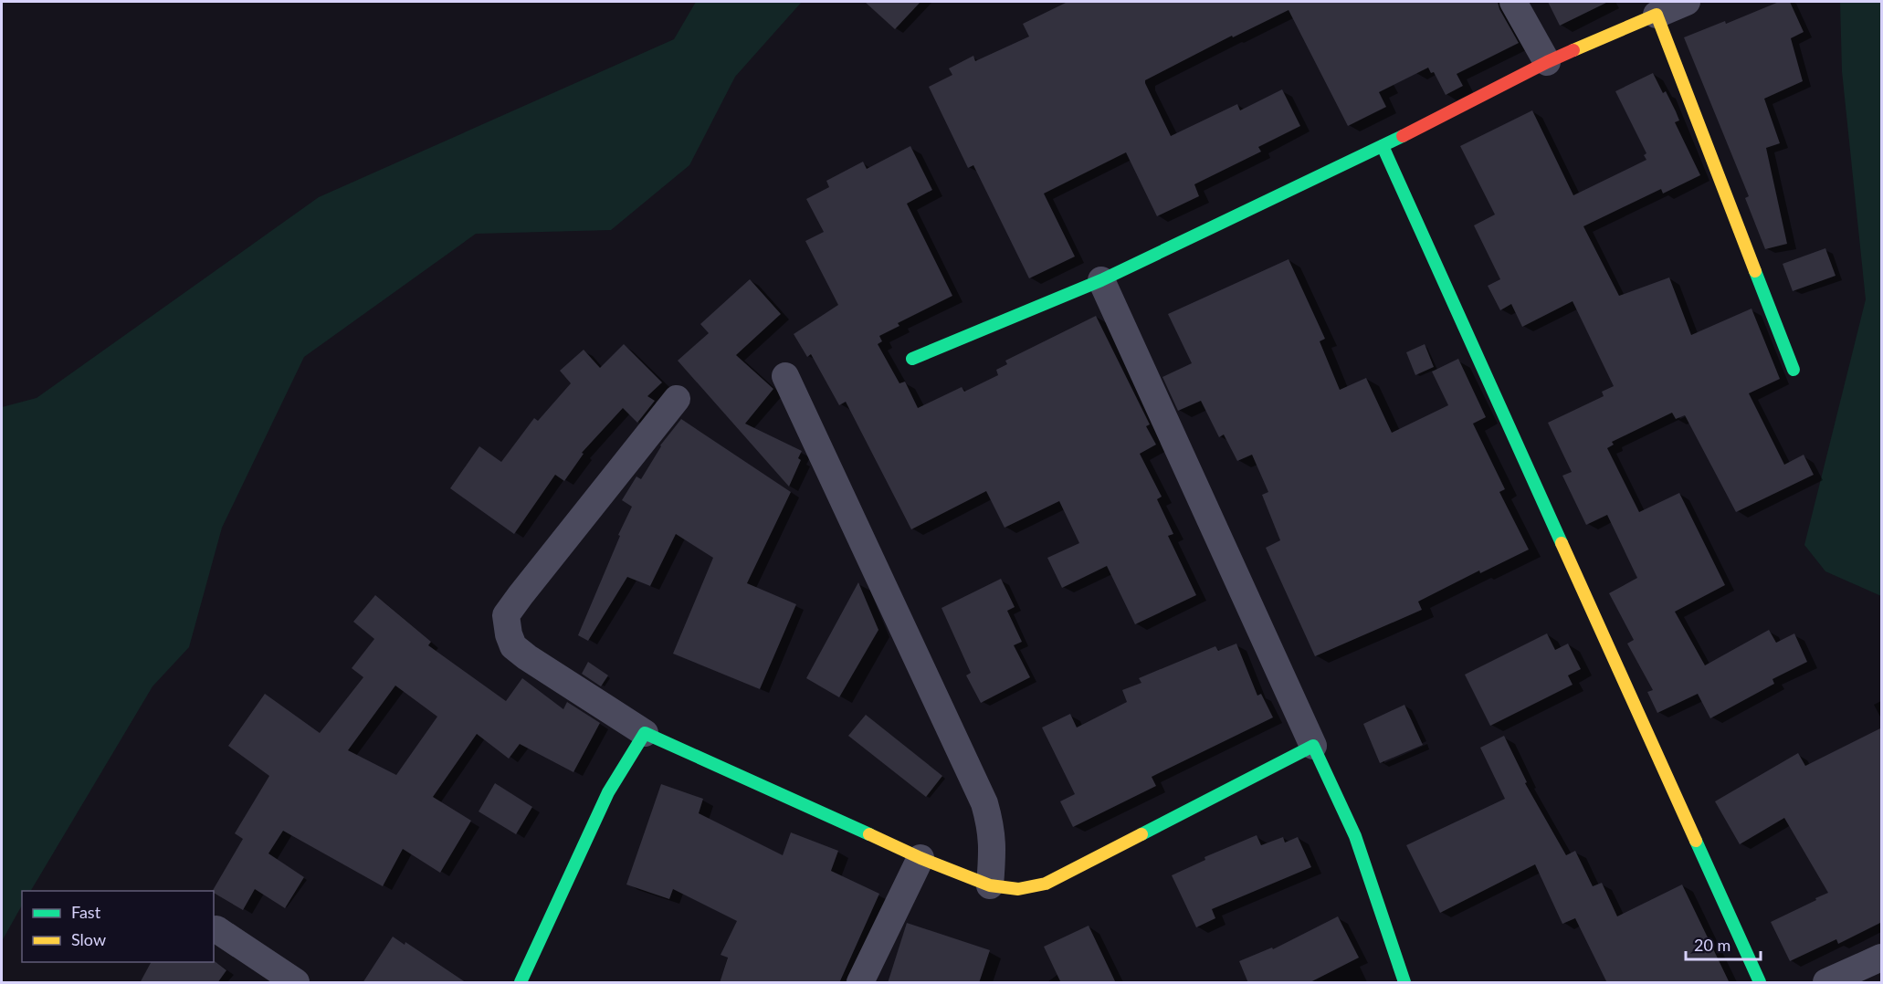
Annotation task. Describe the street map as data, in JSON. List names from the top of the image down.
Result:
{
  "legend": ["Fast", "Slow"],
  "scale_bar": "20 m"
}
